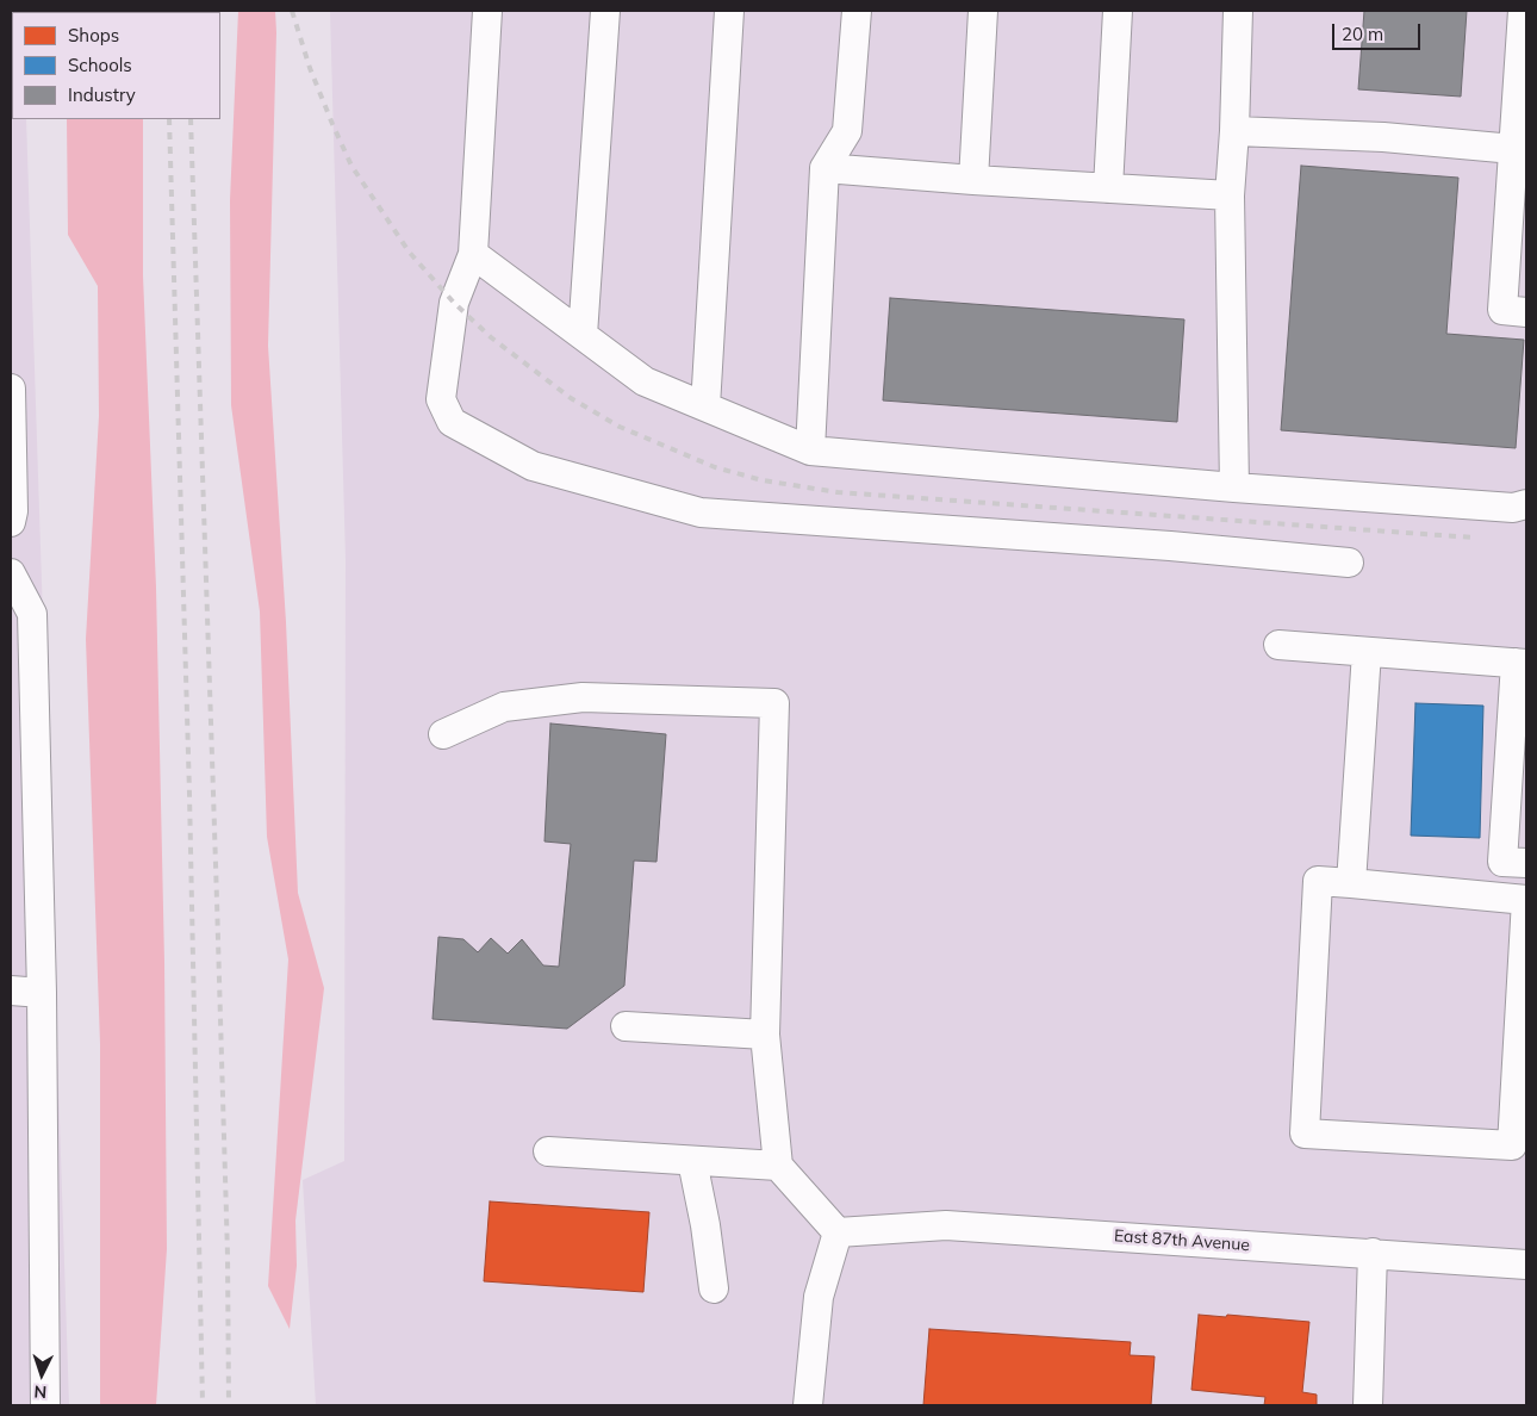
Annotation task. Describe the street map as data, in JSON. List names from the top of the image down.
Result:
{
  "streets": {
    "street": ["East 87th Avenue"]
  },
  "legend": ["Shops", "Schools", "Industry"],
  "scale_bar": "20 m",
  "north": "bottom"
}
